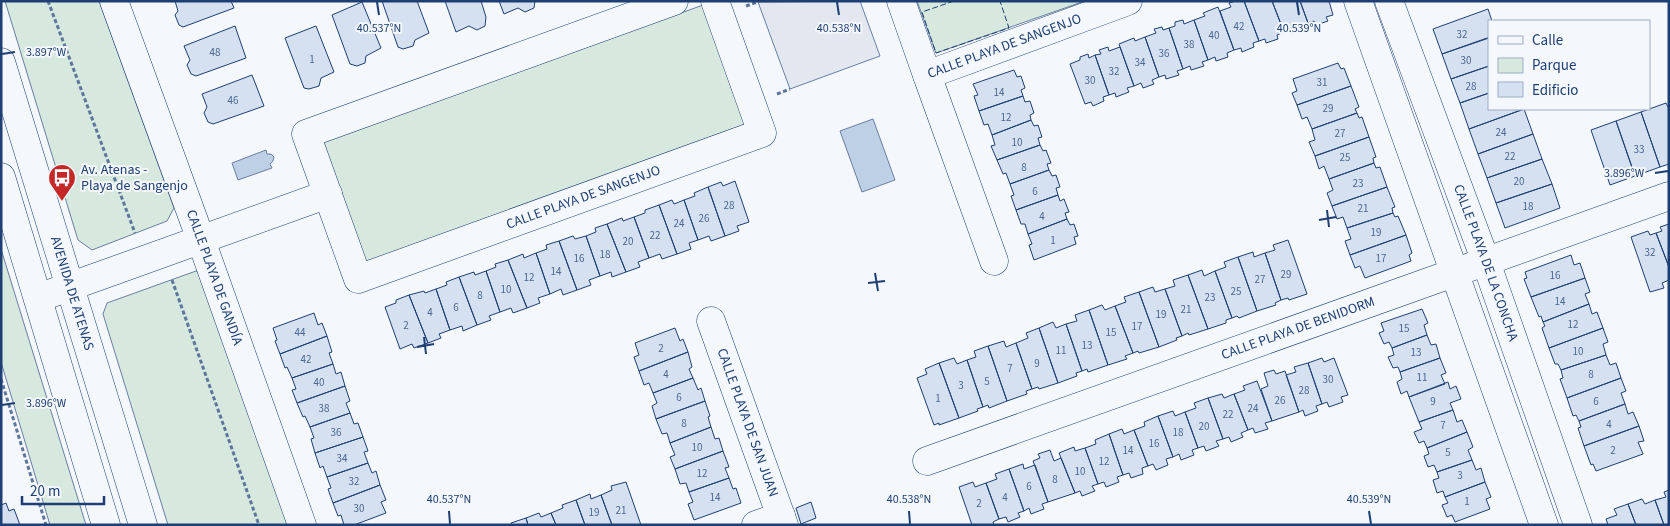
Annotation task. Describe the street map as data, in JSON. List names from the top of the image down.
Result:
{
  "streets": {
    "street": [
      "CALLE PLAYA DE SANGENJO",
      "CALLE PLAYA DE LA CONCHA",
      "CALLE PLAYA DE GANDÍA",
      "AVENIDA DE ATENAS",
      "CALLE PLAYA DE BENIDORM",
      "CALLE PLAYA DE SAN JUAN"
    ]
  },
  "crossings": [
    ["CALLE PLAYA DE LA CONCHA", "CALLE PLAYA DE BENIDORM"]
  ],
  "places": {
    "bus stop": ["Av. Atenas - Playa de Sangenjo"]
  },
  "house_numbers": [
    "42",
    "32",
    "40",
    "38",
    "48",
    "36",
    "1",
    "30",
    "34",
    "32",
    "30",
    "31",
    "28",
    "14",
    "46",
    "29",
    "12",
    "24",
    "27",
    "10",
    "33",
    "22",
    "25",
    "8",
    "20",
    "23",
    "6",
    "28",
    "18",
    "21",
    "4",
    "26",
    "24",
    "19",
    "22",
    "1",
    "20",
    "32",
    "18",
    "16",
    "17",
    "14",
    "29",
    "16",
    "12",
    "27",
    "10",
    "25",
    "8",
    "23",
    "14",
    "6",
    "21",
    "4",
    "19",
    "12",
    "2",
    "17",
    "15",
    "44",
    "15",
    "13",
    "2",
    "11",
    "10",
    "13",
    "42",
    "9",
    "7",
    "4",
    "8",
    "11",
    "30",
    "5",
    "40",
    "3",
    "28",
    "6",
    "1",
    "26",
    "9",
    "6",
    "38",
    "24",
    "22",
    "8",
    "4",
    "7",
    "20",
    "36",
    "18",
    "16",
    "10",
    "14",
    "2",
    "5",
    "34",
    "12",
    "10",
    "12",
    "3",
    "8",
    "32",
    "6",
    "14",
    "4",
    "1",
    "2",
    "30",
    "21",
    "19"
  ],
  "legend": ["Calle", "Parque", "Edificio"],
  "scale_bar": "20 m",
  "coordinates": [
    "40.537°N",
    "40.538°N",
    "40.539°N",
    "3.897°W",
    "3.896°W"
  ]
}
